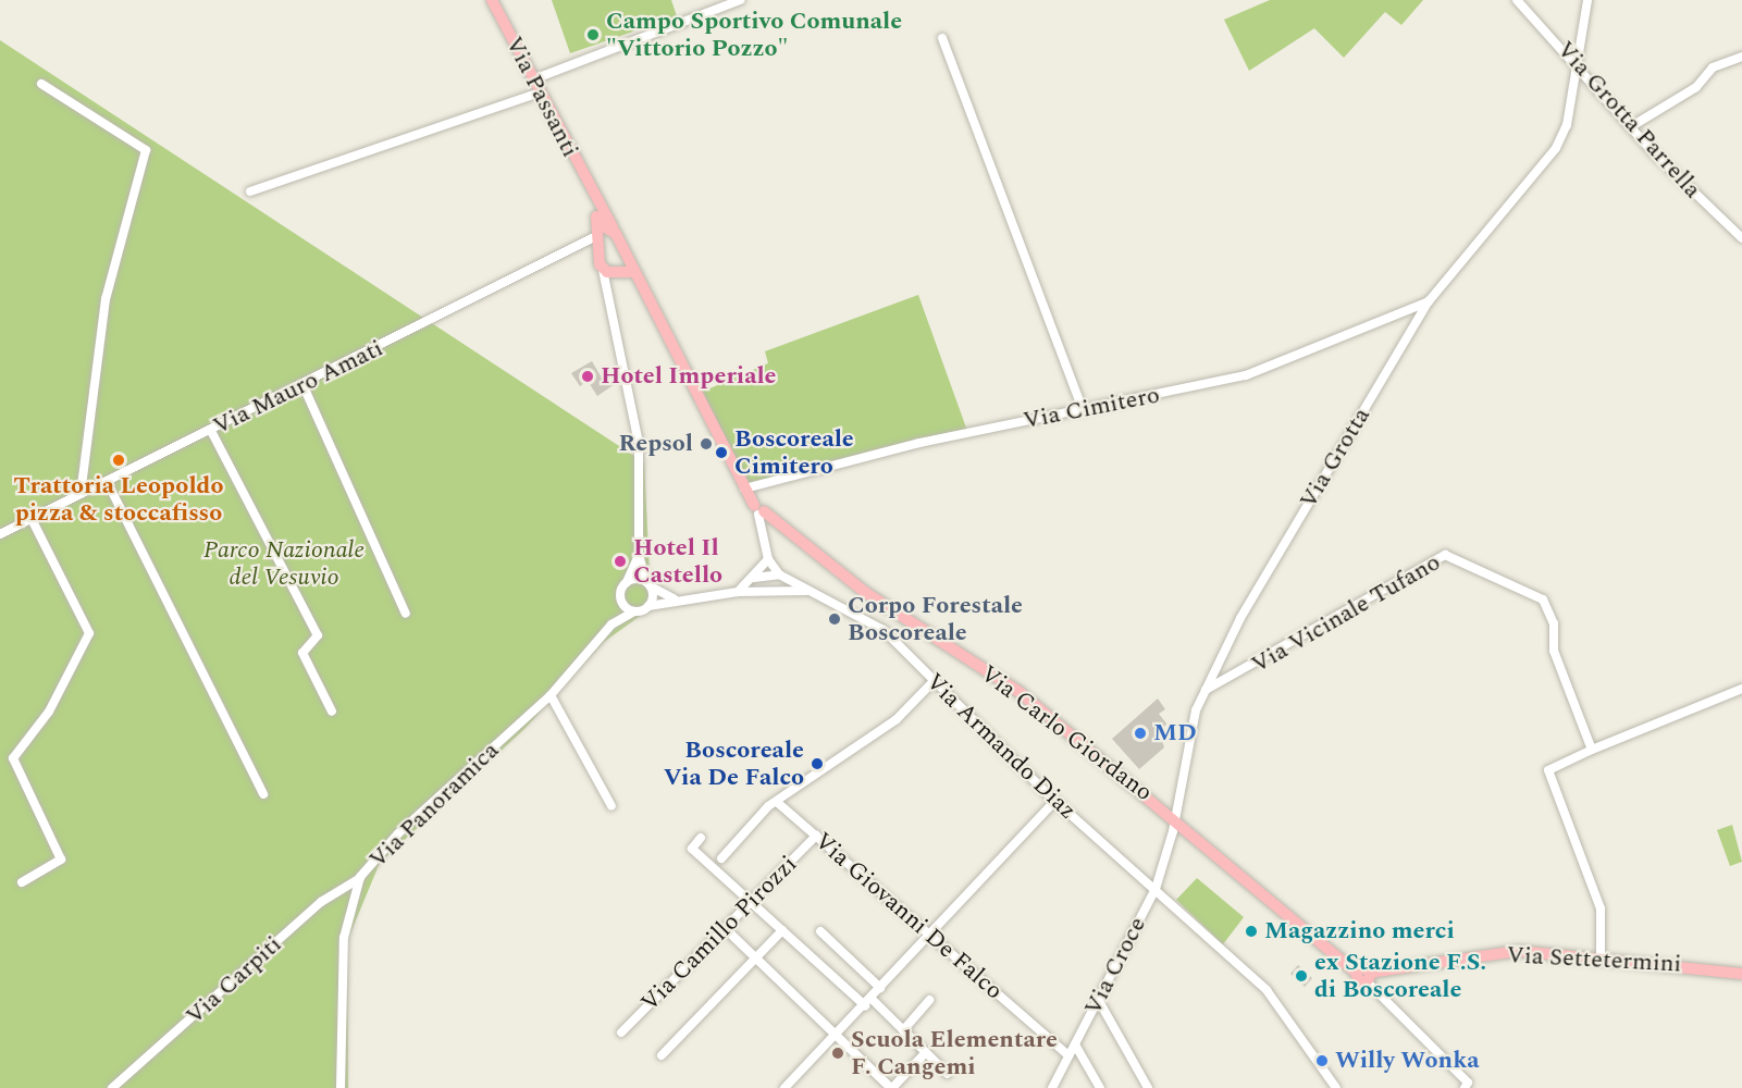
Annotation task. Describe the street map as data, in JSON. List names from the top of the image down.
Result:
{
  "streets": {
    "main road": ["Via Passanti", "Via Carlo Giordano", "Via Settetermini"],
    "street": [
      "Via Grotta Parrella",
      "Via Mauro Amati",
      "Via Cimitero",
      "Via Grotta",
      "Via Vicinale Tufano",
      "Via Armando Diaz",
      "Via Panoramica",
      "Via Giovanni De Falco",
      "Via Camillo Pirozzi",
      "Via Croce",
      "Via Carpiti"
    ]
  },
  "crossings": [
    ["Via Passanti", "Via Mauro Amati"],
    ["Via Passanti", "Via Cimitero"],
    ["Via Passanti", "Via Carlo Giordano"],
    ["Via Passanti", "Via Armando Diaz"],
    ["Via Passanti", "Via Panoramica"],
    ["Via Grotta Parrella", "Via Grotta"],
    ["Via Cimitero", "Via Grotta"],
    ["Via Grotta", "Via Vicinale Tufano"],
    ["Via Grotta", "Via Carlo Giordano"],
    ["Via Grotta", "Via Armando Diaz"],
    ["Via Grotta", "Via Croce"],
    ["Via Carlo Giordano", "Via Settetermini"],
    ["Via Armando Diaz", "Via Panoramica"],
    ["Via Armando Diaz", "Via Croce"],
    ["Via Panoramica", "Via Carpiti"],
    ["Via Giovanni De Falco", "Via Camillo Pirozzi"],
    ["Via Giovanni De Falco", "Via Croce"]
  ],
  "parks": ["Parco Nazionale del Vesuvio"],
  "places": [
    "Campo Sportivo Comunale \"Vittorio Pozzo\"",
    "Hotel Imperiale",
    "Repsol",
    "Boscoreale Cimitero",
    "Trattoria Leopoldo pizza & stoccafisso",
    "Hotel Il Castello",
    "Corpo Forestale Boscoreale",
    "MD",
    "Boscoreale Via De Falco",
    "Magazzino merci",
    "ex Stazione F.S. di Boscoreale",
    "Scuola Elementare F. Cangemi",
    "Willy Wonka"
  ]
}
